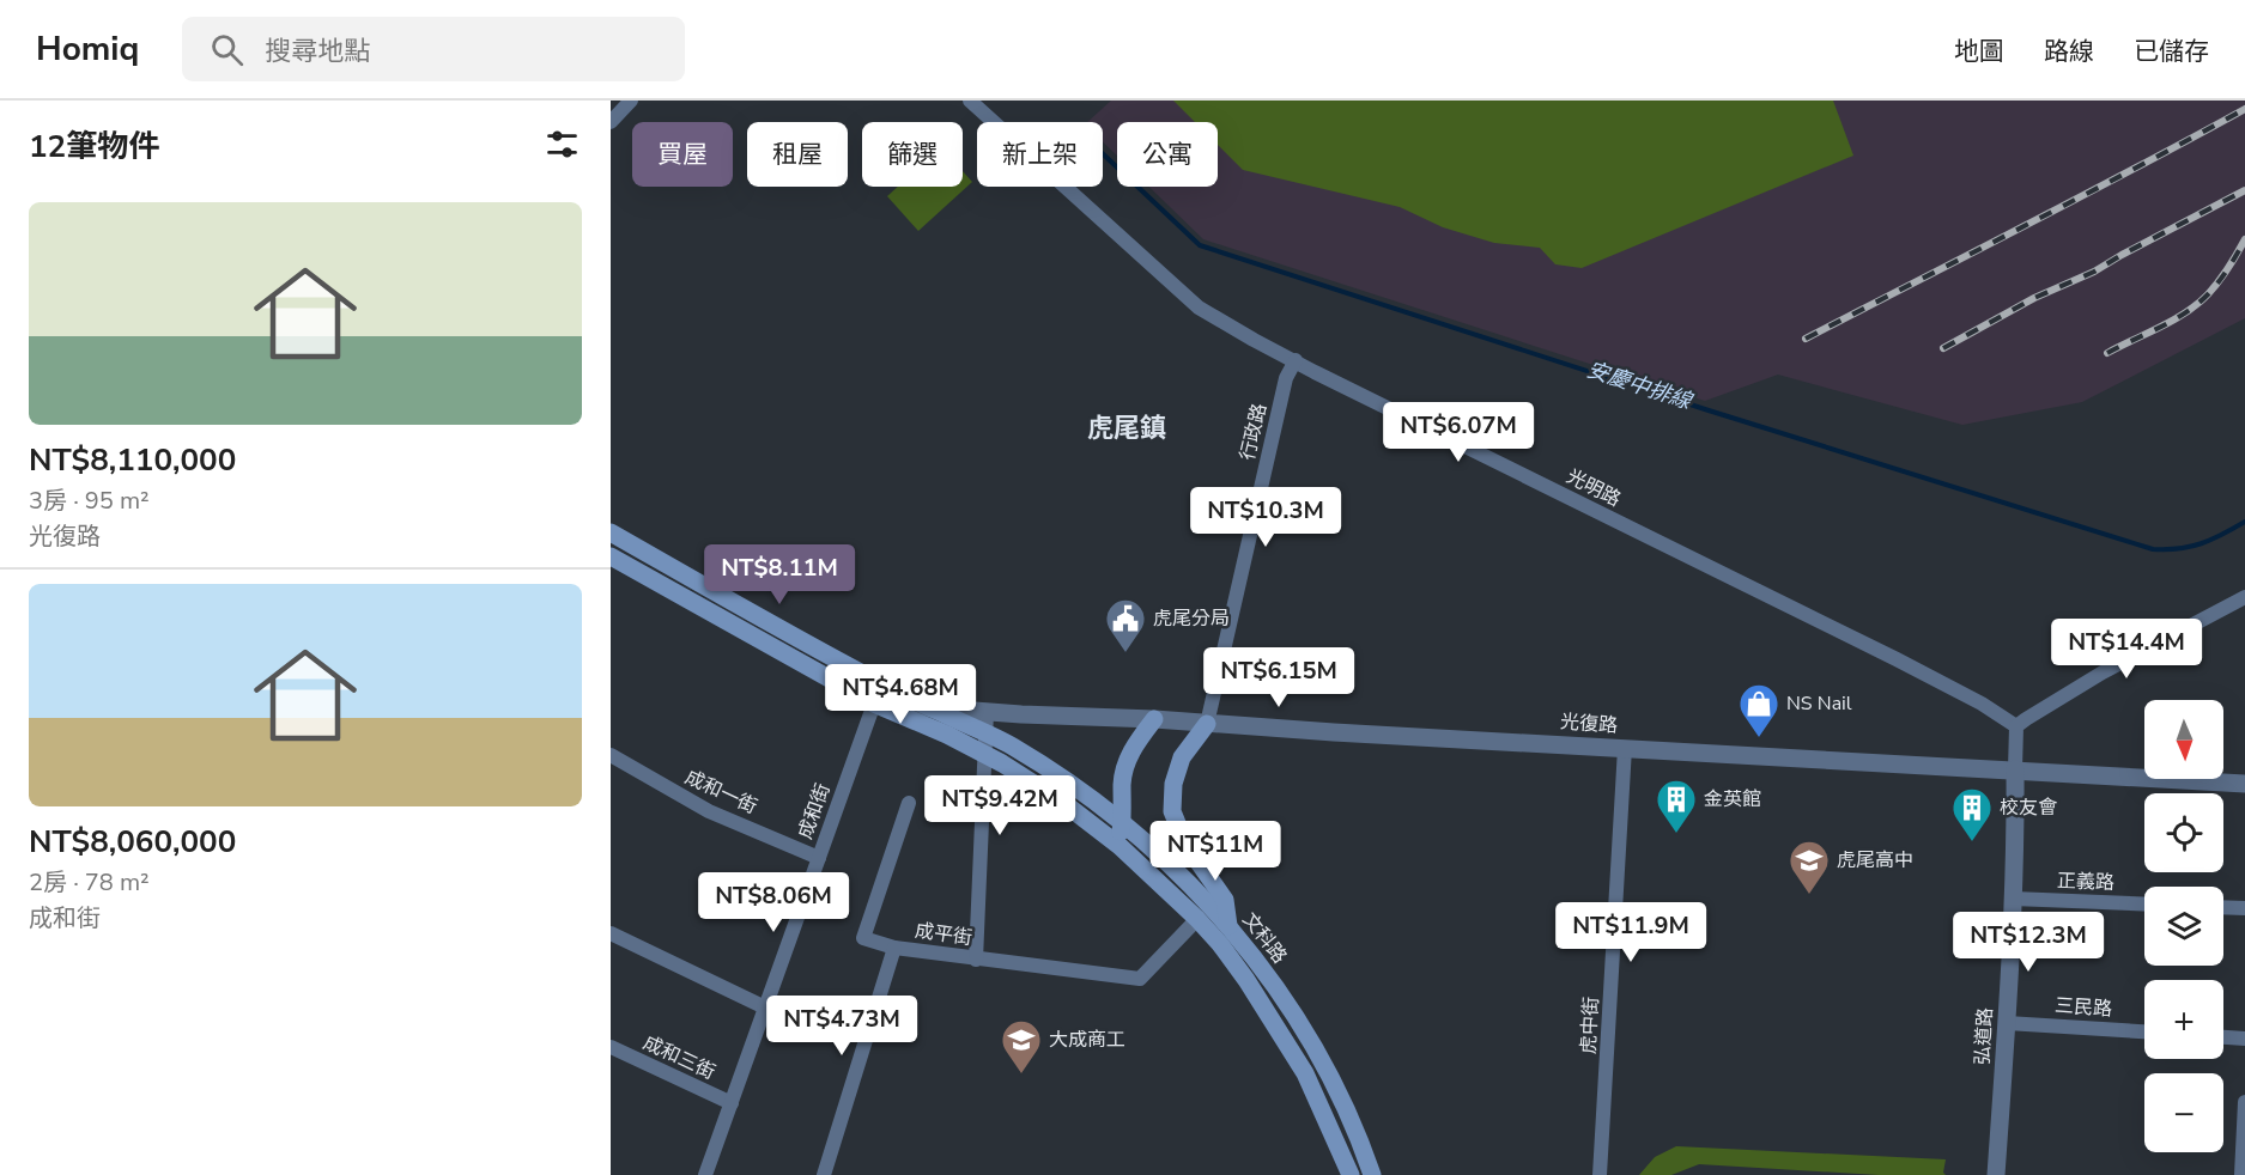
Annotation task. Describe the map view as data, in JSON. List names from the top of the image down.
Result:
{
  "streets": {
    "main road": ["光復路", "文科路"],
    "street": [
      "行政路",
      "光明路",
      "成和一街",
      "成和街",
      "正義路",
      "成平街",
      "三民路",
      "虎中街",
      "弘道路",
      "成和三街"
    ]
  },
  "crossings": [
    ["行政路", "光明路"],
    ["行政路", "光復路"],
    ["光復路", "成和街"],
    ["光復路", "文科路"],
    ["光復路", "虎中街"],
    ["光復路", "弘道路"],
    ["成和一街", "成和街"],
    ["成和街", "文科路"],
    ["成和街", "成和三街"],
    ["正義路", "弘道路"],
    ["成平街", "文科路"],
    ["三民路", "弘道路"]
  ],
  "districts": ["虎尾鎮"],
  "water": ["安慶中排線"],
  "places": {
    "public building": ["虎尾分局"],
    "shop": ["NS Nail"],
    "building": ["金英館", "校友會"],
    "school or university": ["虎尾高中", "大成商工"]
  },
  "north": "bottom",
  "page": {
    "header": "Homiq",
    "search": "搜尋地點",
    "nav": ["地圖", "路線", "已儲存"],
    "heading": "12筆物件",
    "chip": [
      "買屋",
      "租屋",
      "篩選",
      "新上架",
      "公寓"
    ],
    "list": [
      {
        "name": "NT$8,110,000",
        "note": "3房 · 95 m² · 光復路"
      },
      {
        "name": "NT$8,060,000",
        "note": "2房 · 78 m² · 成和街"
      }
    ],
    "price": [
      "NT$6.07M",
      "NT$10.3M",
      "NT$8.11M",
      "NT$14.4M",
      "NT$6.15M",
      "NT$4.68M",
      "NT$9.42M",
      "NT$11M",
      "NT$8.06M",
      "NT$11.9M",
      "NT$12.3M",
      "NT$4.73M"
    ],
    "map_buttons": ["+", "−"]
  }
}
